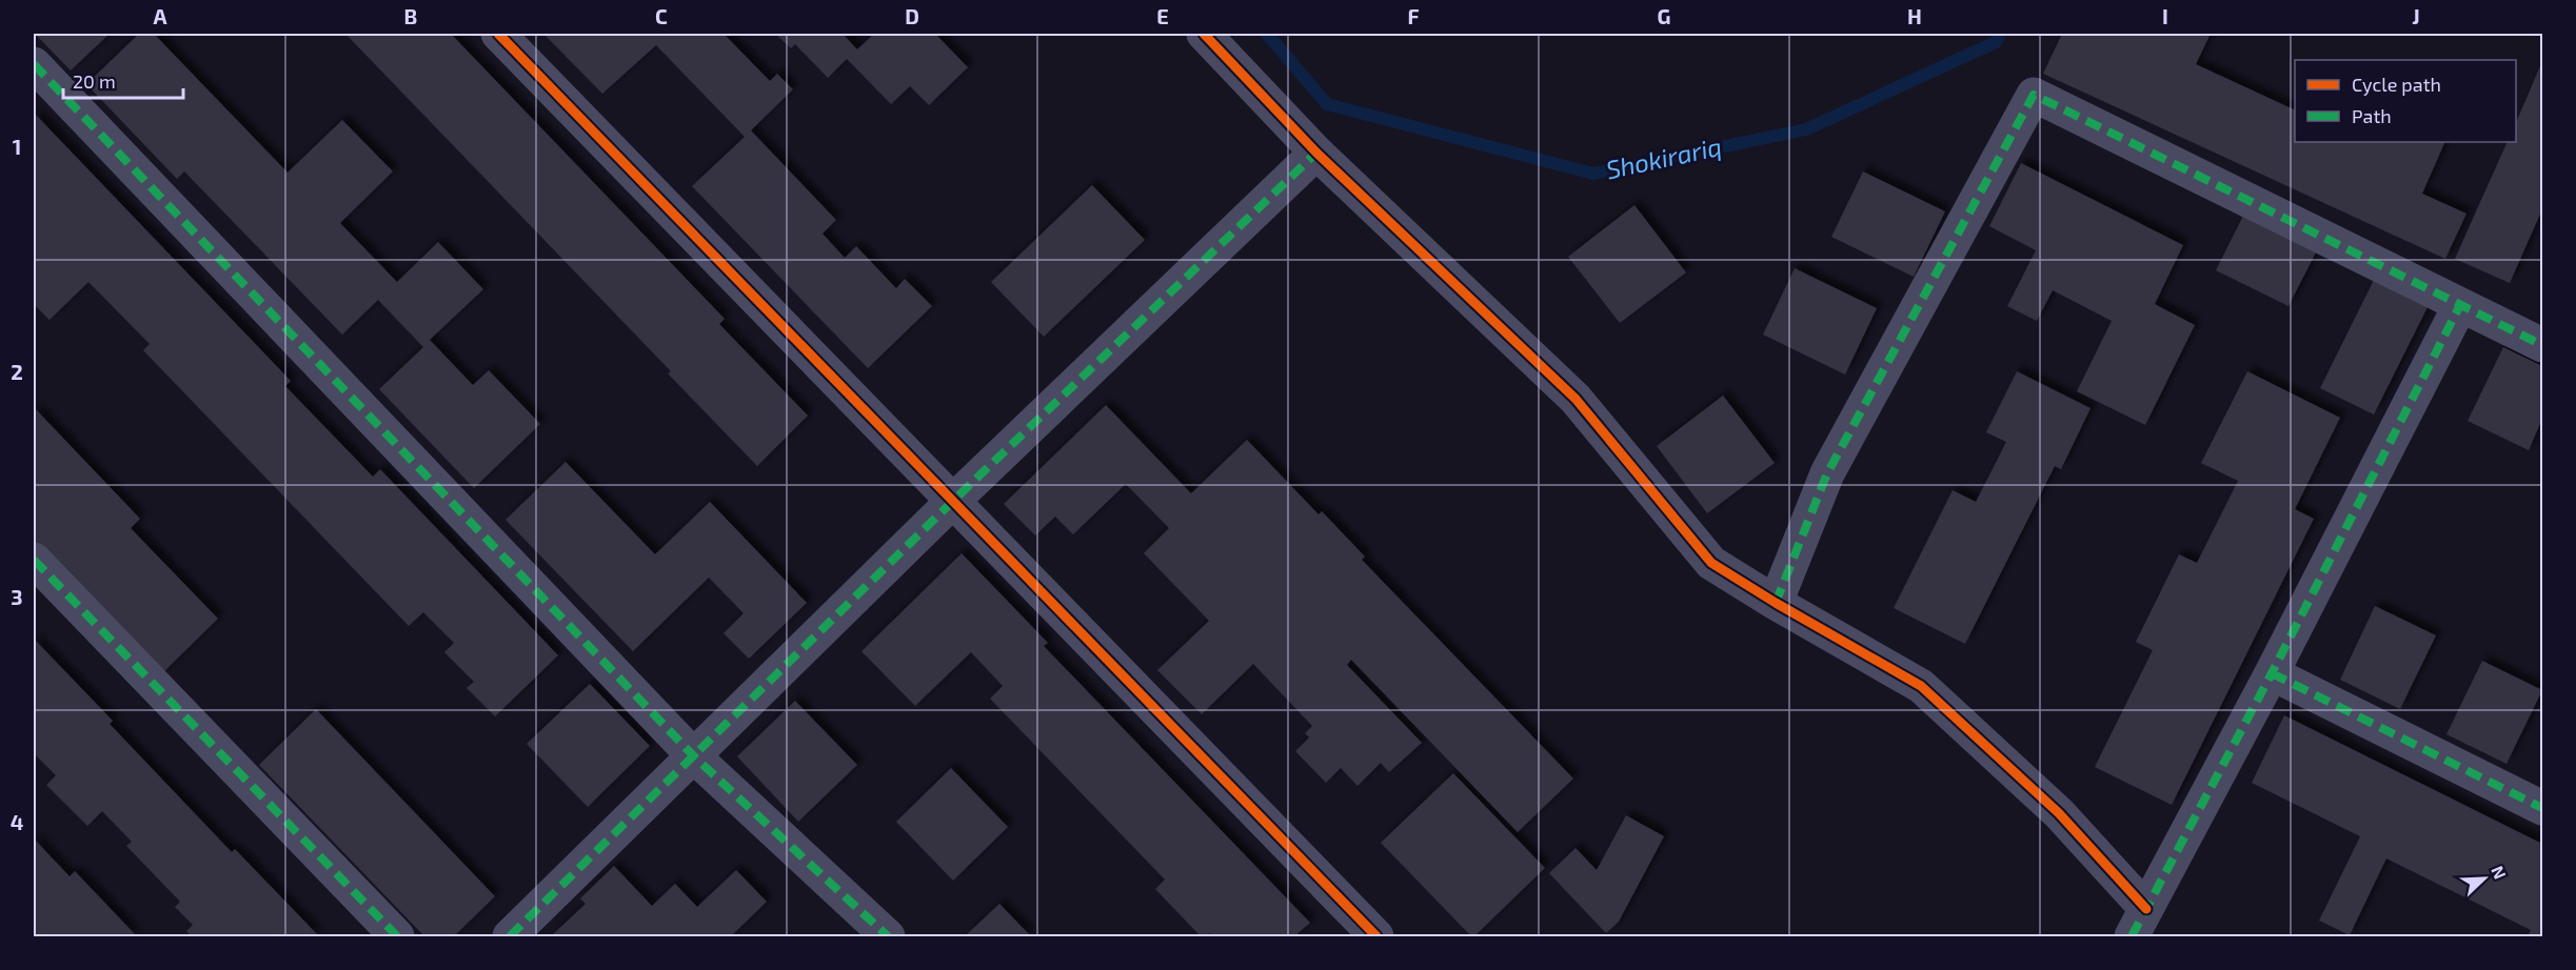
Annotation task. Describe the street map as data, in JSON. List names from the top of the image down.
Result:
{
  "water": ["Shokirariq"],
  "legend": ["Cycle path", "Path"],
  "scale_bar": "20 m",
  "north": "top right",
  "grid": {
    "columns": [
      "A",
      "B",
      "C",
      "D",
      "E",
      "F",
      "G",
      "H",
      "I",
      "J"
    ],
    "rows": [
      "1",
      "2",
      "3",
      "4"
    ]
  }
}
